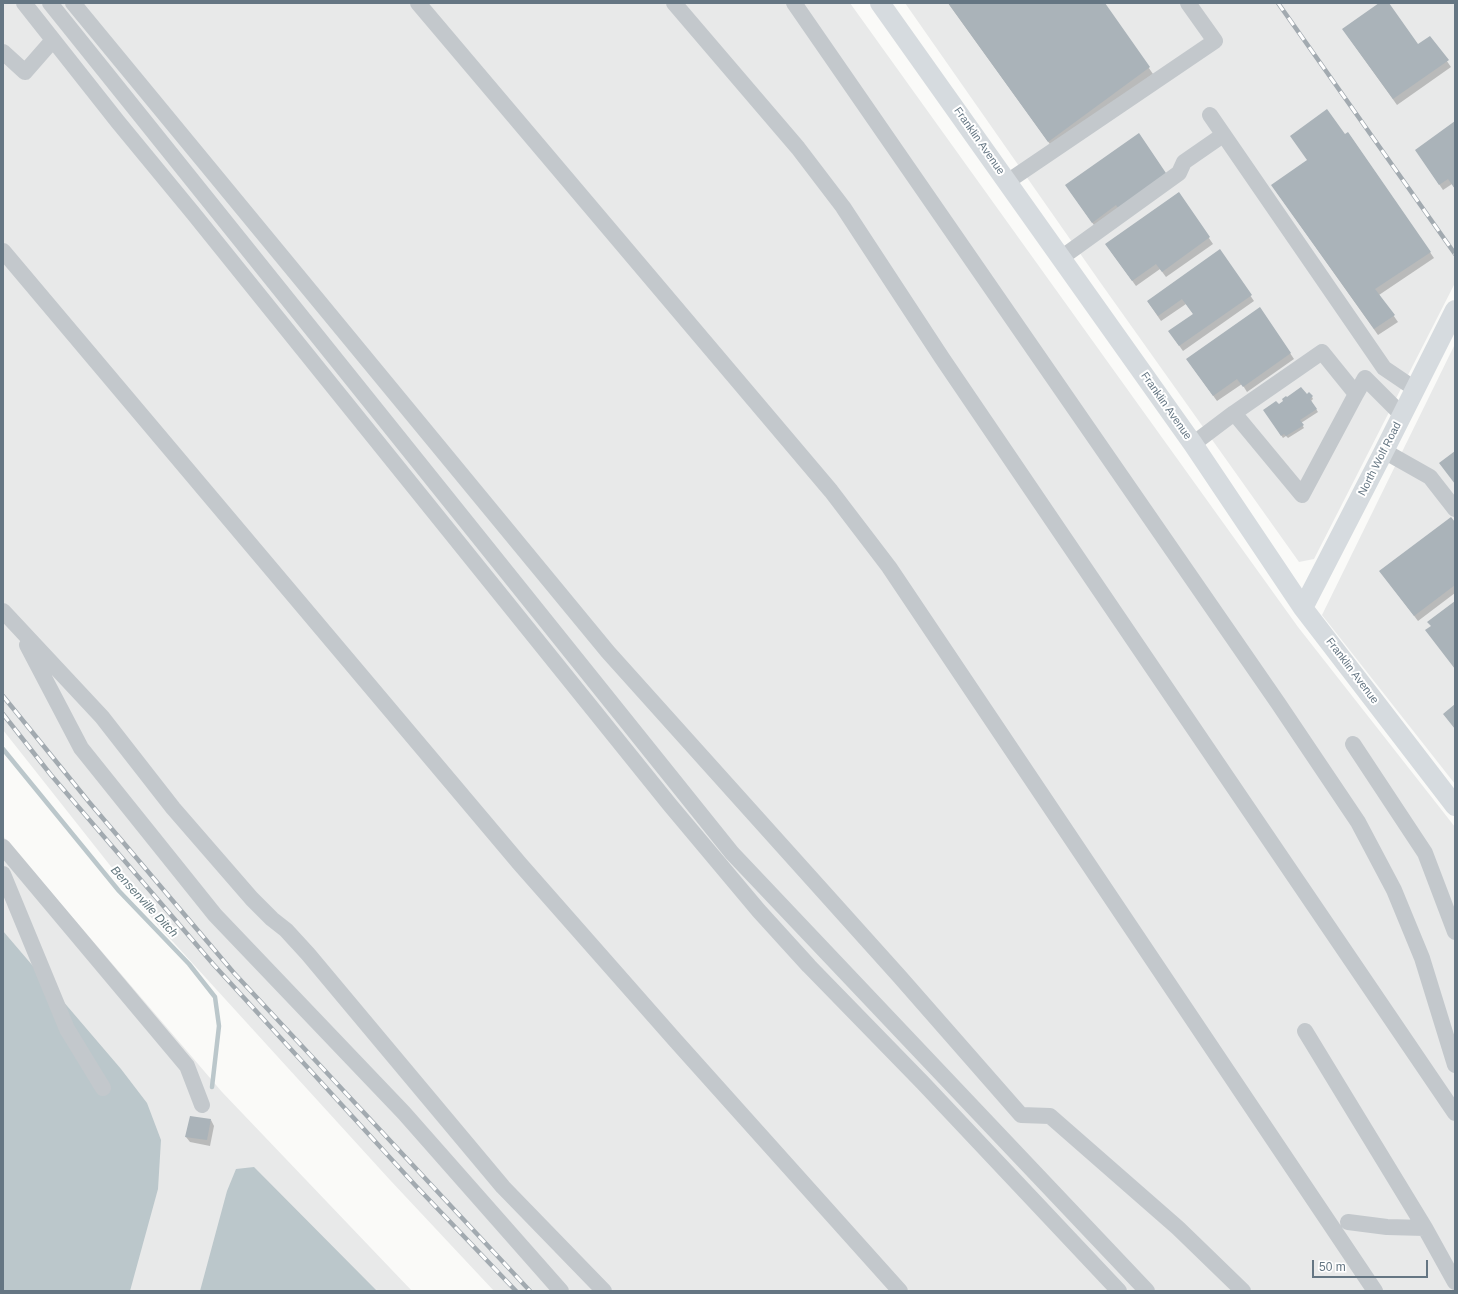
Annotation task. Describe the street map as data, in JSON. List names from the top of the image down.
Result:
{
  "streets": {
    "main road": ["Franklin Avenue", "North Wolf Road"]
  },
  "crossings": [
    ["Franklin Avenue", "North Wolf Road"]
  ],
  "water": ["Bensenville Ditch"],
  "scale_bar": "50 m"
}
